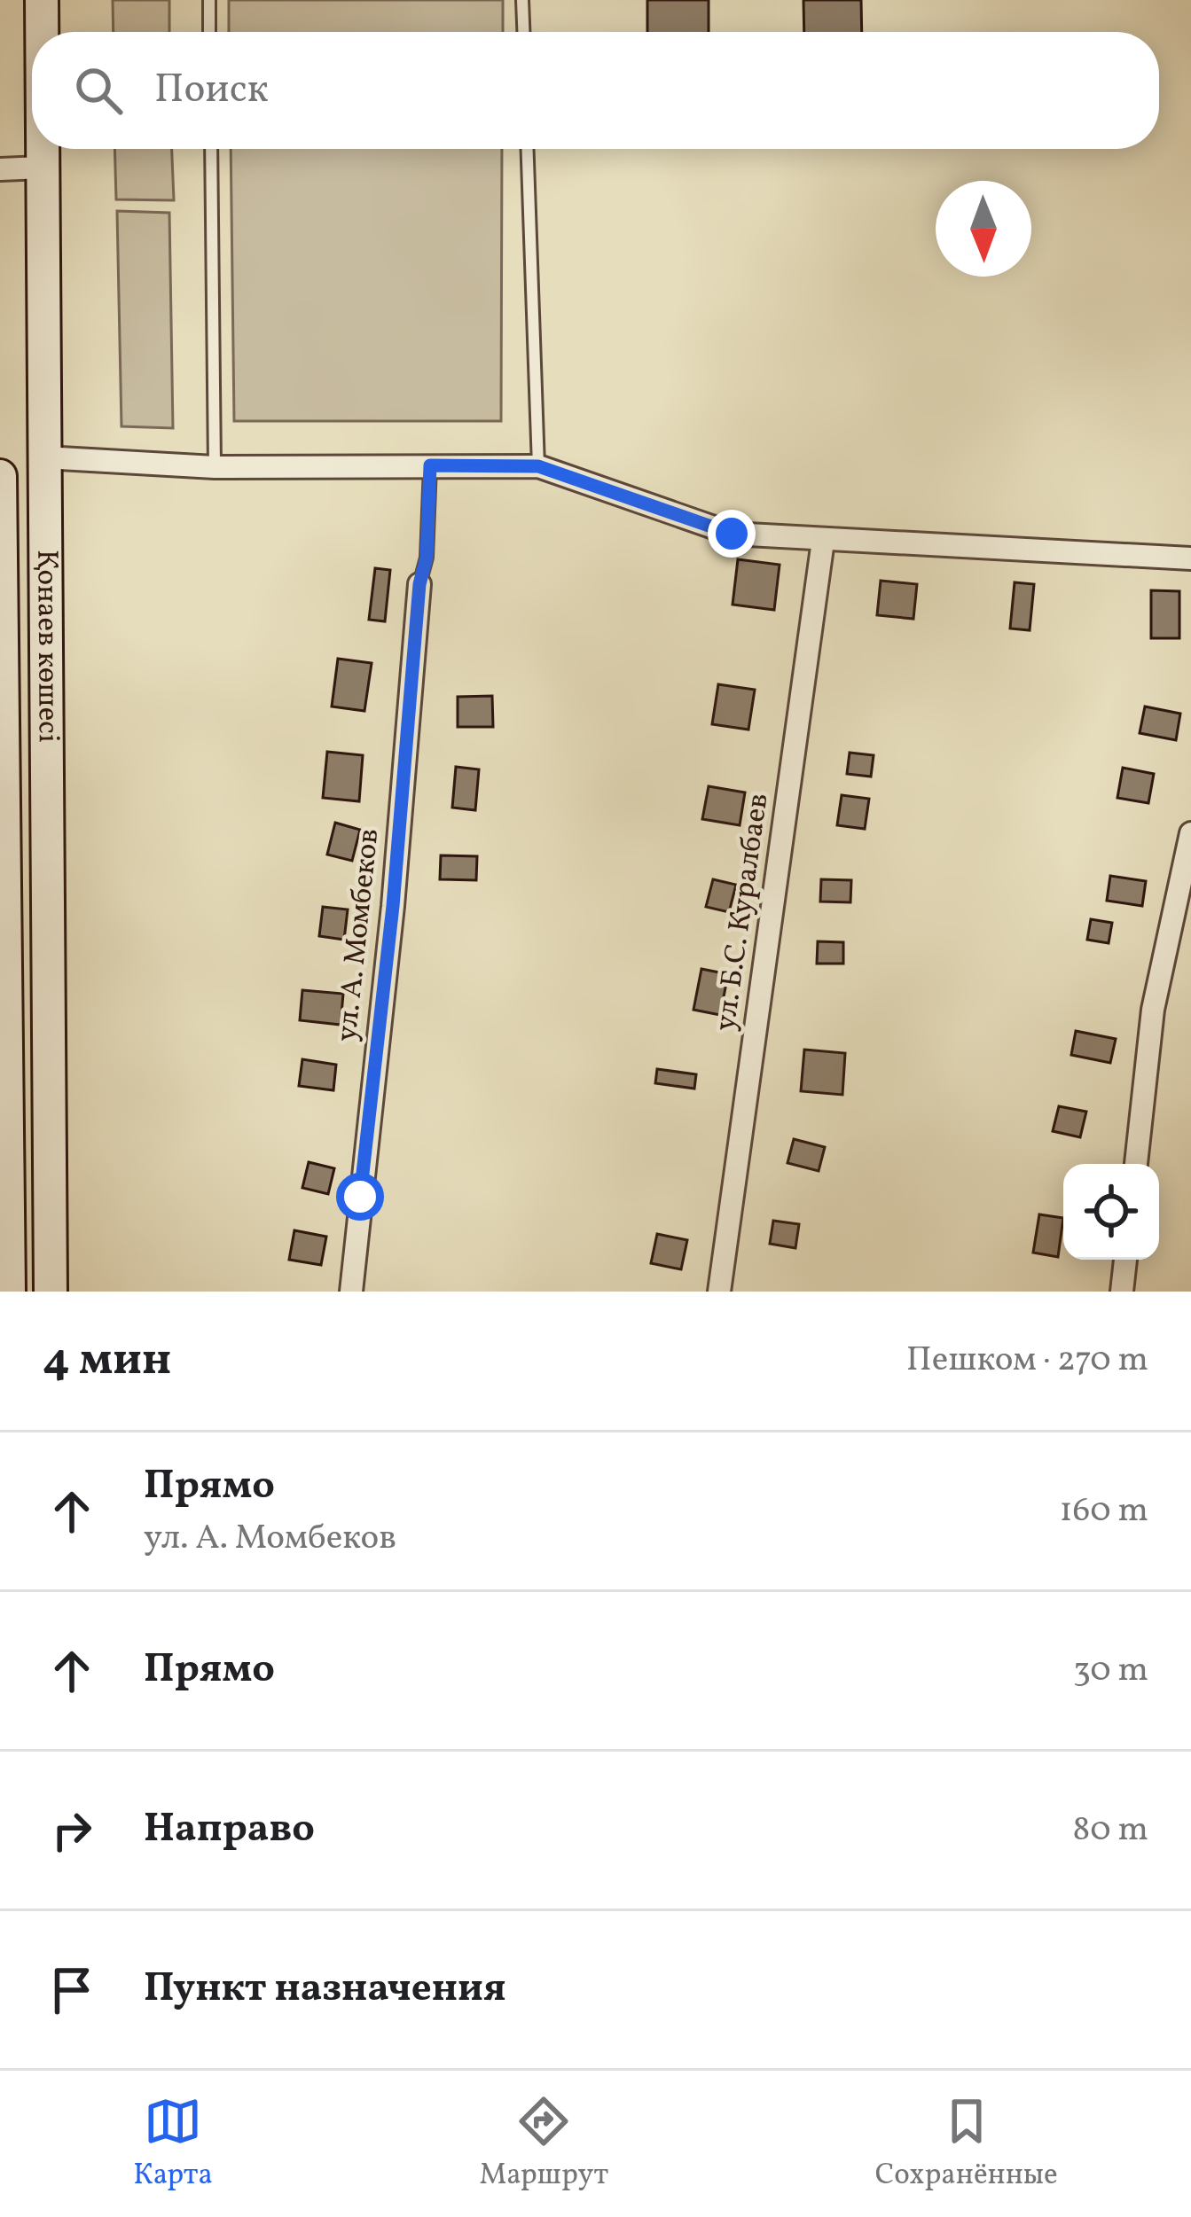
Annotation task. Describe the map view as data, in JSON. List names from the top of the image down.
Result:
{
  "streets": {
    "street": ["Қонаев көшесі", "ул. Б.С. Куралбаев", "ул. А. Момбеков"]
  },
  "north": "bottom",
  "page": {
    "search": "Поиск",
    "heading": ["4 мин", "Пешком · 270 m"],
    "list": [
      ["Прямо", "ул. А. Момбеков", "160 m"],
      ["Прямо", "30 m"],
      ["Направо", "80 m"],
      "Пункт назначения"
    ],
    "nav": ["Карта", "Маршрут", "Сохранённые"]
  }
}
